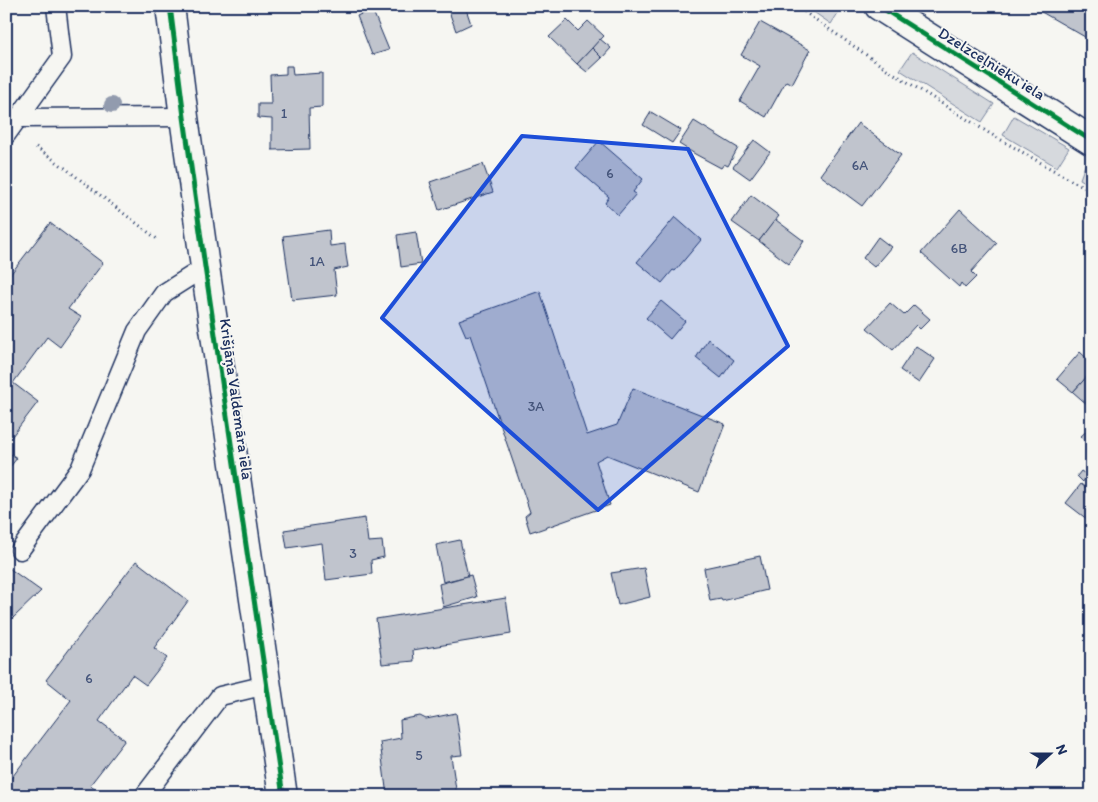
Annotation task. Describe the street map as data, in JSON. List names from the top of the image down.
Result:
{
  "streets": {
    "street": ["Dzelzceļnieku iela", "Krišjāņa Valdemāra iela"]
  },
  "house_numbers": [
    "1",
    "6A",
    "6",
    "6B",
    "1A",
    "3A",
    "3",
    "6",
    "5"
  ],
  "north": "right"
}
